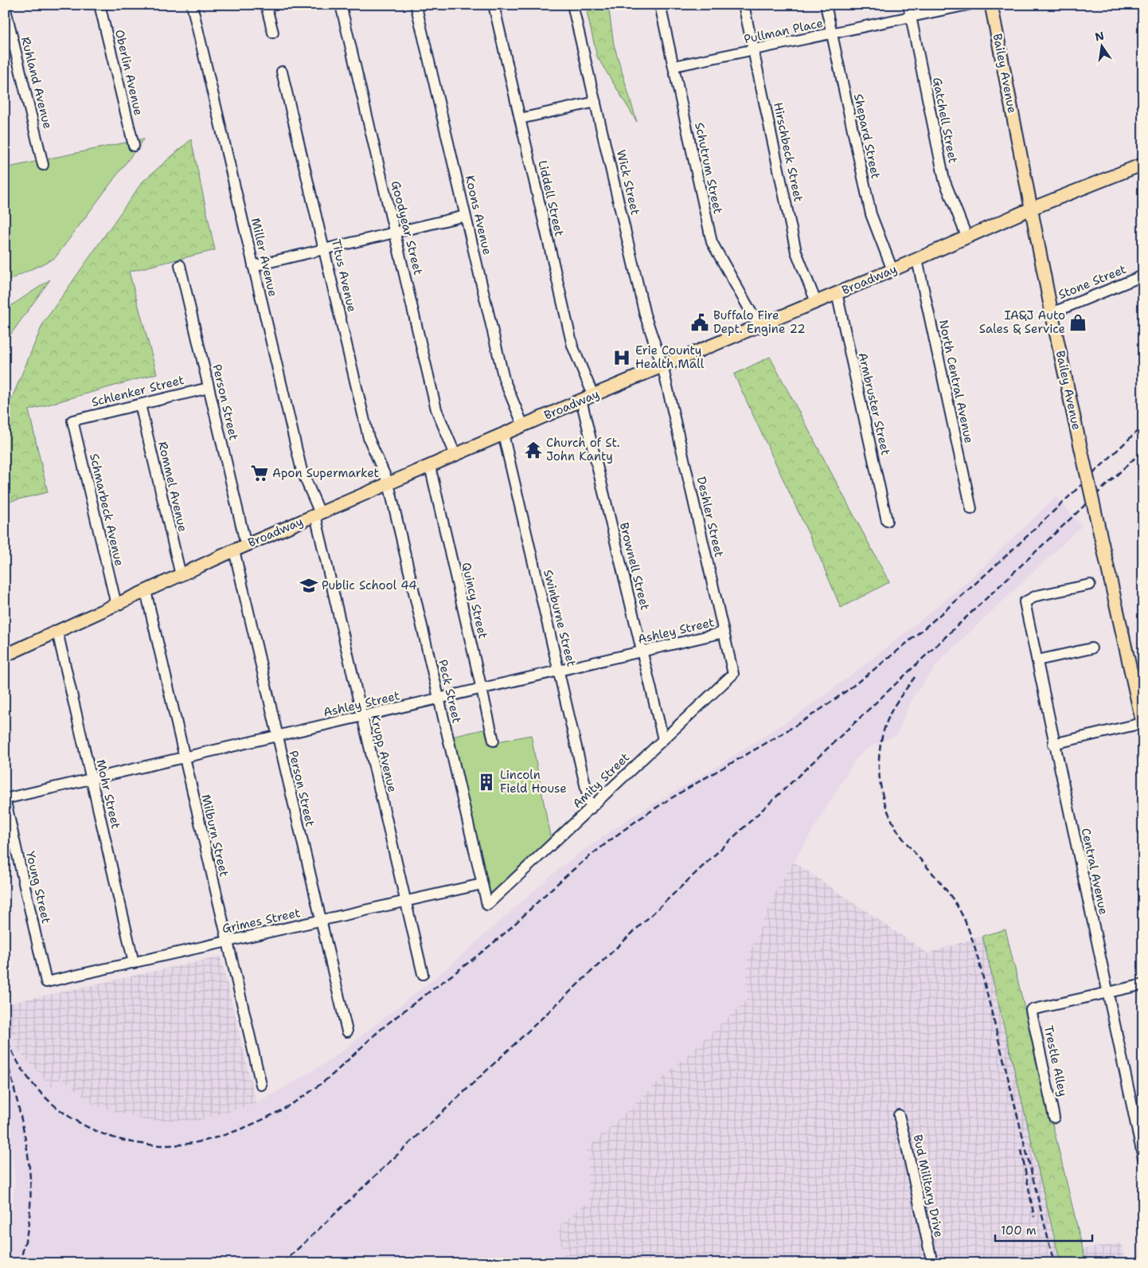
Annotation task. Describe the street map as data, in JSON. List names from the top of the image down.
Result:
{
  "streets": {
    "main road": ["Bailey Avenue", "Broadway"],
    "street": [
      "Pullman Place",
      "Oberlin Avenue",
      "Ruhland Avenue",
      "Gatchell Street",
      "Shepard Street",
      "Hirschbeck Street",
      "Schutrum Street",
      "Wick Street",
      "Liddell Street",
      "Koons Avenue",
      "Goodyear Street",
      "Miller Avenue",
      "Titus Avenue",
      "Stone Street",
      "North Central Avenue",
      "Schlenker Street",
      "Person Street",
      "Armbruster Street",
      "Rommel Avenue",
      "Schmarbeck Avenue",
      "Deshler Street",
      "Brownell Street",
      "Quincy Street",
      "Swinburne Street",
      "Ashley Street",
      "Peck Street",
      "Krupp Avenue",
      "Amity Street",
      "Mohr Street",
      "Milburn Street",
      "Central Avenue",
      "Young Street",
      "Grimes Street",
      "Trestle Alley",
      "Bud Military Drive"
    ]
  },
  "crossings": [
    ["Pullman Place", "Gatchell Street"],
    ["Pullman Place", "Shepard Street"],
    ["Pullman Place", "Hirschbeck Street"],
    ["Pullman Place", "Schutrum Street"],
    ["Bailey Avenue", "Broadway"],
    ["Bailey Avenue", "Stone Street"],
    ["Gatchell Street", "Broadway"],
    ["Shepard Street", "Broadway"],
    ["Hirschbeck Street", "Broadway"],
    ["Schutrum Street", "Broadway"],
    ["Wick Street", "Broadway"],
    ["Wick Street", "Deshler Street"],
    ["Liddell Street", "Broadway"],
    ["Koons Avenue", "Broadway"],
    ["Goodyear Street", "Broadway"],
    ["Miller Avenue", "Broadway"],
    ["Miller Avenue", "Krupp Avenue"],
    ["Titus Avenue", "Broadway"],
    ["Titus Avenue", "Peck Street"],
    ["Broadway", "North Central Avenue"],
    ["Broadway", "Person Street"],
    ["Broadway", "Armbruster Street"],
    ["Broadway", "Rommel Avenue"],
    ["Broadway", "Schmarbeck Avenue"],
    ["Broadway", "Deshler Street"],
    ["Broadway", "Brownell Street"],
    ["Broadway", "Quincy Street"],
    ["Broadway", "Swinburne Street"],
    ["Broadway", "Peck Street"],
    ["Broadway", "Krupp Avenue"],
    ["Broadway", "Mohr Street"],
    ["Broadway", "Milburn Street"],
    ["Schlenker Street", "Person Street"],
    ["Schlenker Street", "Rommel Avenue"],
    ["Schlenker Street", "Schmarbeck Avenue"],
    ["Person Street", "Ashley Street"],
    ["Person Street", "Grimes Street"],
    ["Deshler Street", "Ashley Street"],
    ["Deshler Street", "Amity Street"],
    ["Brownell Street", "Ashley Street"],
    ["Brownell Street", "Amity Street"],
    ["Quincy Street", "Ashley Street"],
    ["Swinburne Street", "Ashley Street"],
    ["Swinburne Street", "Amity Street"],
    ["Ashley Street", "Peck Street"],
    ["Ashley Street", "Krupp Avenue"],
    ["Ashley Street", "Mohr Street"],
    ["Ashley Street", "Milburn Street"],
    ["Ashley Street", "Young Street"],
    ["Peck Street", "Amity Street"],
    ["Peck Street", "Grimes Street"],
    ["Krupp Avenue", "Grimes Street"],
    ["Mohr Street", "Grimes Street"],
    ["Milburn Street", "Grimes Street"],
    ["Central Avenue", "Trestle Alley"],
    ["Young Street", "Grimes Street"]
  ],
  "places": {
    "public building": ["Buffalo Fire Dept. Engine 22"],
    "shop": ["IA&J Auto Sales & Service"],
    "hospital": ["Erie County Health Mall"],
    "temple": ["Church of St. John Kanty"],
    "supermarket": ["Apon Supermarket"],
    "school or university": ["Public School 44"],
    "building": ["Lincoln Field House"]
  },
  "scale_bar": "100 m",
  "north": "top"
}
